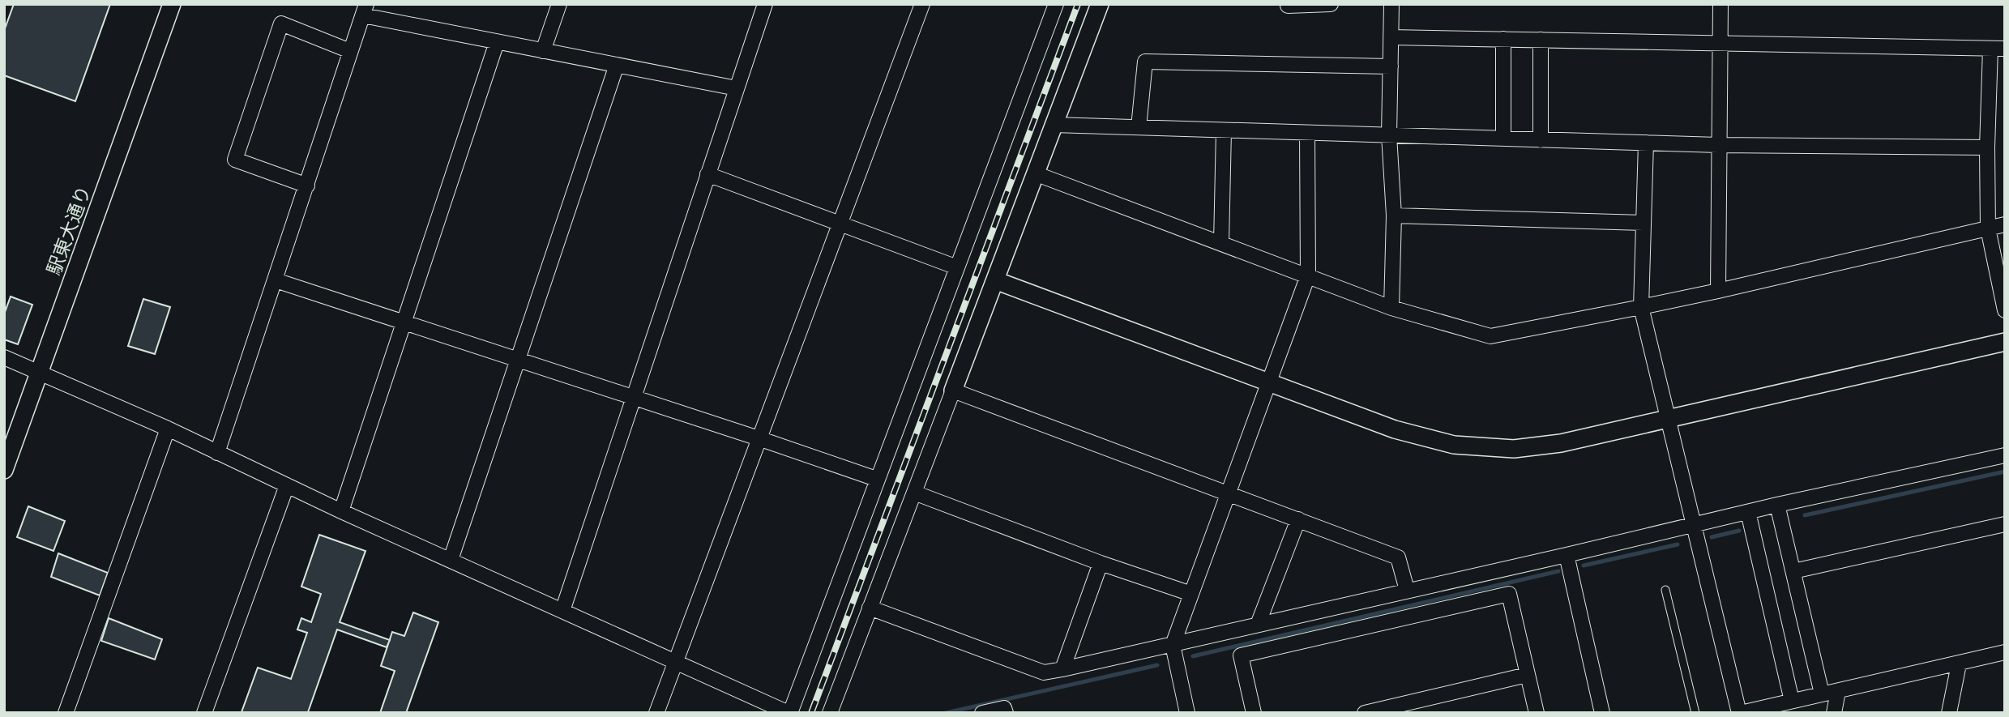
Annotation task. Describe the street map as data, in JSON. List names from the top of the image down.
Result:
{
  "streets": {
    "street": ["駅東大通り"]
  }
}
